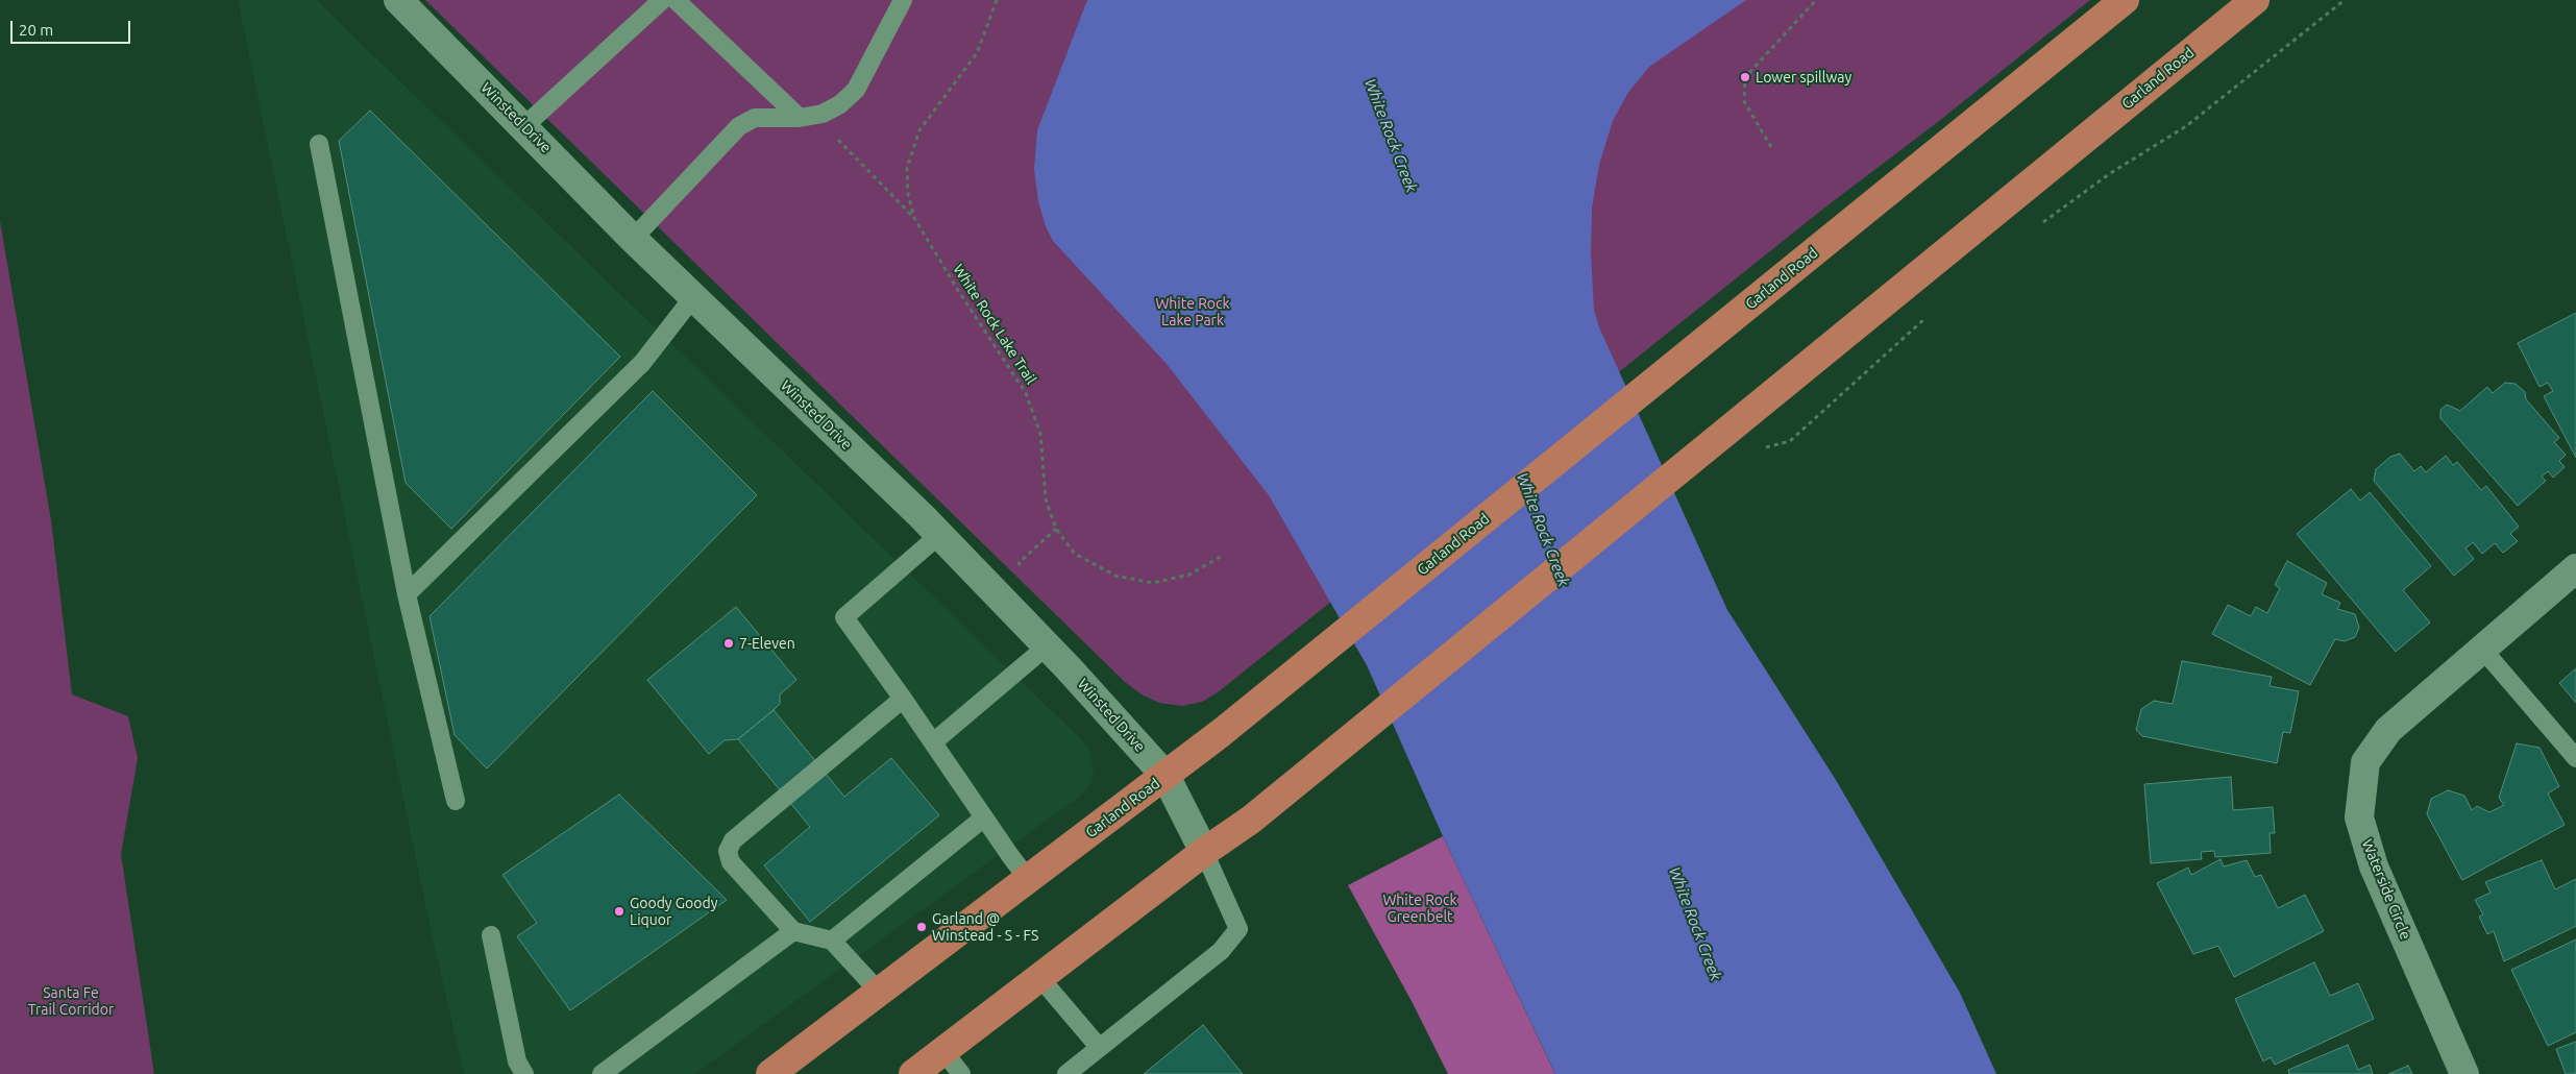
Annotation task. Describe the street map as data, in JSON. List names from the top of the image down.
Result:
{
  "streets": {
    "main road": ["Garland Road"],
    "street": ["Winsted Drive", "Waterside Circle"],
    "path": ["White Rock Lake Trail"]
  },
  "crossings": [
    ["Garland Road", "Winsted Drive"]
  ],
  "water": ["White Rock Creek"],
  "parks": ["White Rock Lake Park", "White Rock Greenbelt", "Santa Fe Trail Corridor"],
  "places": [
    "Lower spillway",
    "7-Eleven",
    "Goody Goody Liquor",
    "Garland @ Winstead - S - FS"
  ],
  "scale_bar": "20 m"
}
